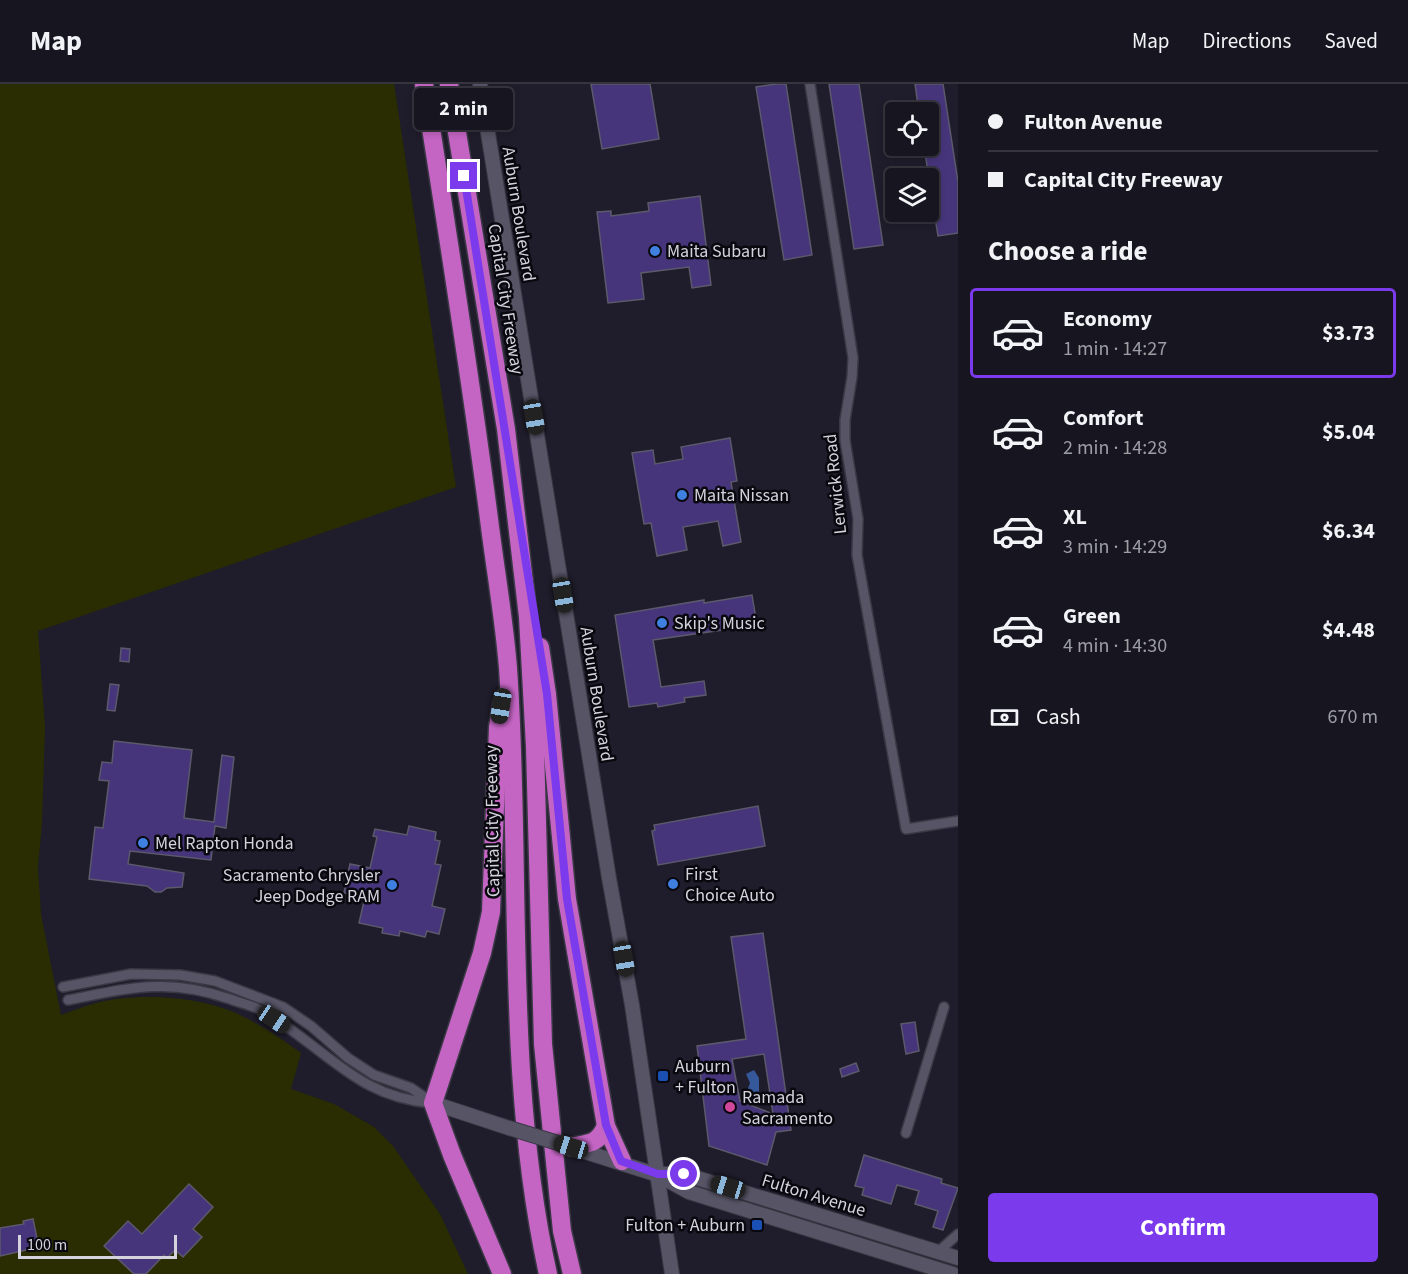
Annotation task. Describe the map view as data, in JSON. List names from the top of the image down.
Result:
{
  "streets": {
    "highway": ["Capital City Freeway"],
    "main road": ["Auburn Boulevard", "Fulton Avenue"],
    "street": ["Lerwick Road"]
  },
  "crossings": [
    ["Auburn Boulevard", "Fulton Avenue"]
  ],
  "places": {
    "other": [
      "Maita Subaru",
      "Maita Nissan",
      "Skip's Music",
      "Mel Rapton Honda",
      "First Choice Auto",
      "Sacramento Chrysler Jeep Dodge RAM",
      "Ramada Sacramento"
    ],
    "transit": ["Auburn + Fulton", "Fulton + Auburn"]
  },
  "scale_bar": "100 m",
  "page": {
    "header": "Map",
    "nav": ["Map", "Directions", "Saved"],
    "banner": ["Fulton Avenue", "Capital City Freeway"],
    "bubble": "2 min",
    "heading": "Choose a ride",
    "list": [
      {
        "name": "Economy",
        "note": "1 min · 14:27",
        "value": "$3.73"
      },
      {
        "name": "Comfort",
        "note": "2 min · 14:28",
        "value": "$5.04"
      },
      {
        "name": "XL",
        "note": "3 min · 14:29",
        "value": "$6.34"
      },
      {
        "name": "Green",
        "note": "4 min · 14:30",
        "value": "$4.48"
      }
    ],
    "pay": ["Cash", "670 m"],
    "buttons": "Confirm",
    "scale": "100 m"
  }
}
